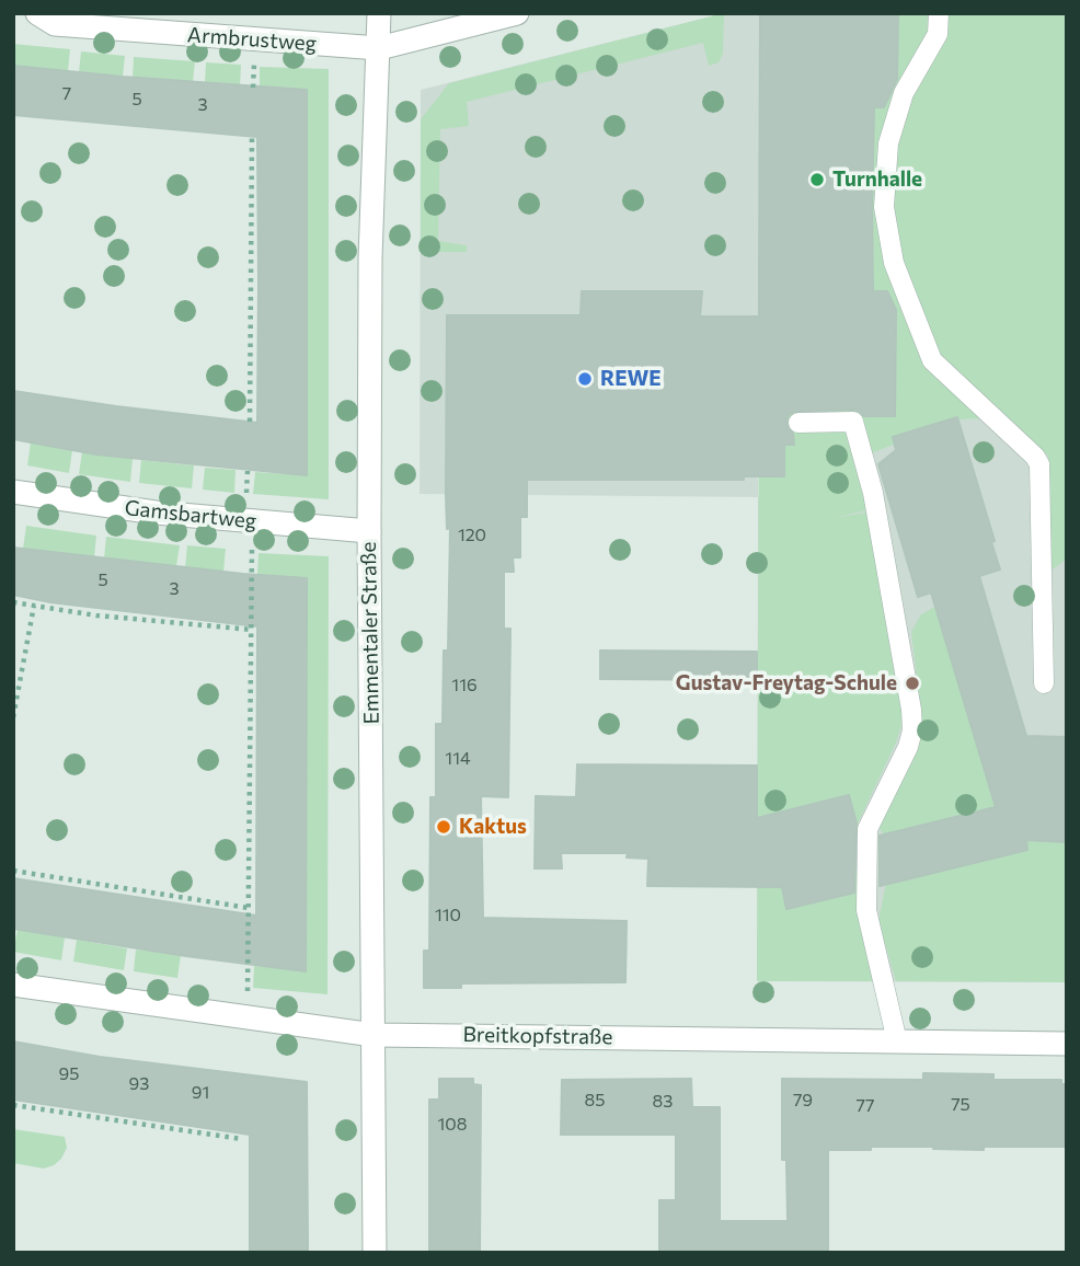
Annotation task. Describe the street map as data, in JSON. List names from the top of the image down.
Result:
{
  "streets": {
    "street": [
      "Armbrustweg",
      "Gamsbartweg",
      "Emmentaler Straße",
      "Breitkopfstraße"
    ]
  },
  "crossings": [
    ["Armbrustweg", "Emmentaler Straße"],
    ["Gamsbartweg", "Emmentaler Straße"],
    ["Emmentaler Straße", "Breitkopfstraße"]
  ],
  "places": [
    "Turnhalle",
    "REWE",
    "Gustav-Freytag-Schule",
    "Kaktus"
  ],
  "house_numbers": [
    "7",
    "5",
    "3",
    "120",
    "5",
    "3",
    "116",
    "114",
    "110",
    "95",
    "93",
    "91",
    "85",
    "79",
    "83",
    "75",
    "77",
    "108"
  ]
}
